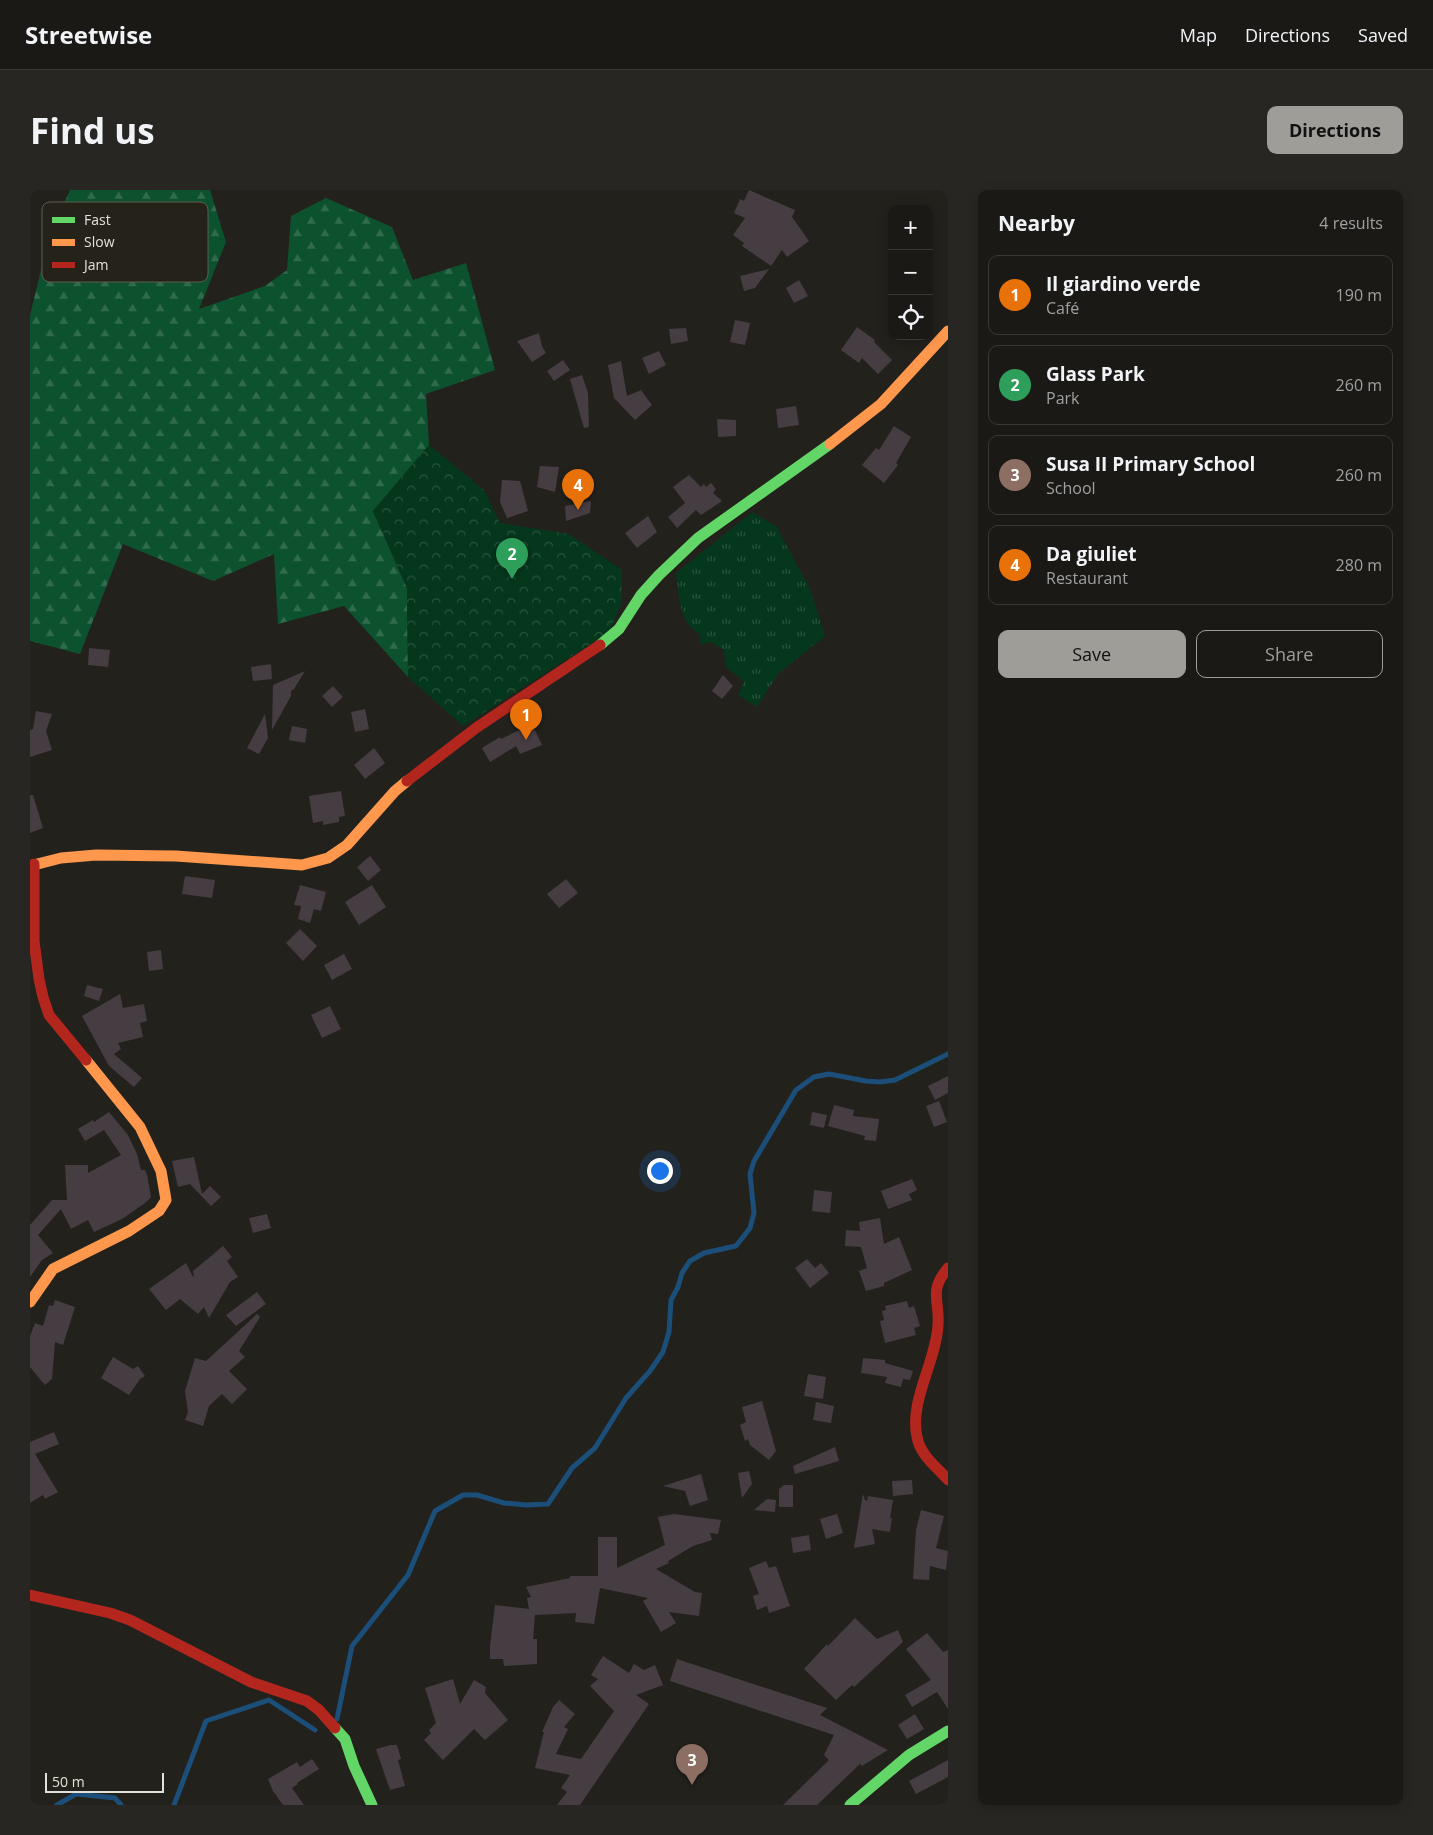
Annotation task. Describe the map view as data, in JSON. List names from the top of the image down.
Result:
{
  "legend": ["Fast", "Slow", "Jam"],
  "scale_bar": "50 m",
  "page": {
    "header": "Streetwise",
    "nav": ["Map", "Directions", "Saved"],
    "buttons": [
      "Directions",
      ["Save", "Share"]
    ],
    "title": "Find us",
    "heading": ["Nearby", "4 results"],
    "map_buttons": ["+", "−"],
    "list": [
      {
        "mark": "1",
        "name": "Il giardino verde",
        "note": "Café",
        "value": "190 m"
      },
      {
        "mark": "2",
        "name": "Glass Park",
        "note": "Park",
        "value": "260 m"
      },
      {
        "mark": "3",
        "name": "Susa II Primary School",
        "note": "School",
        "value": "260 m"
      },
      {
        "mark": "4",
        "name": "Da giuliet",
        "note": "Restaurant",
        "value": "280 m"
      }
    ],
    "pins": [
      "4",
      "2",
      "1",
      "3"
    ],
    "scale": "50 m"
  }
}
